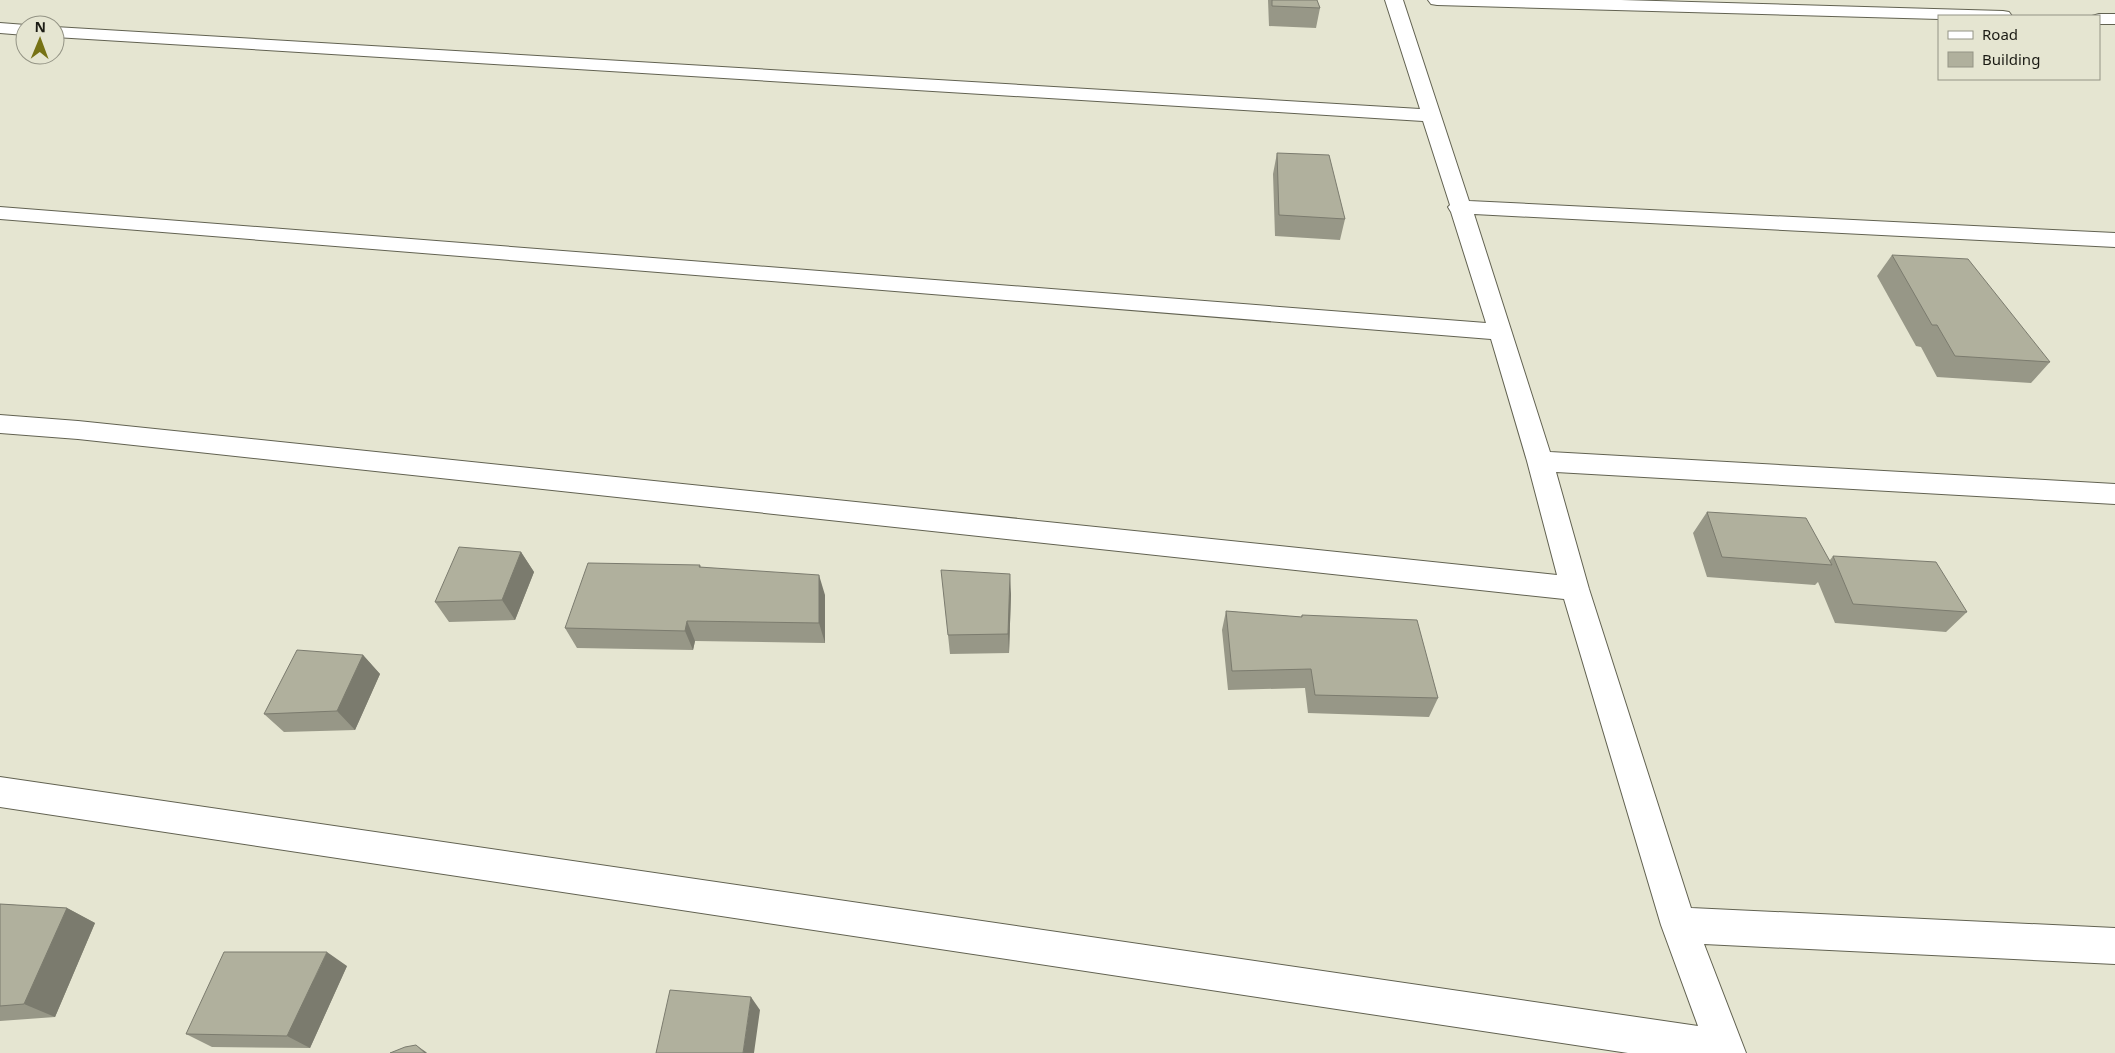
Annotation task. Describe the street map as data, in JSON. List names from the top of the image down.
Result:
{
  "legend": ["Road", "Building"],
  "north": "top"
}
